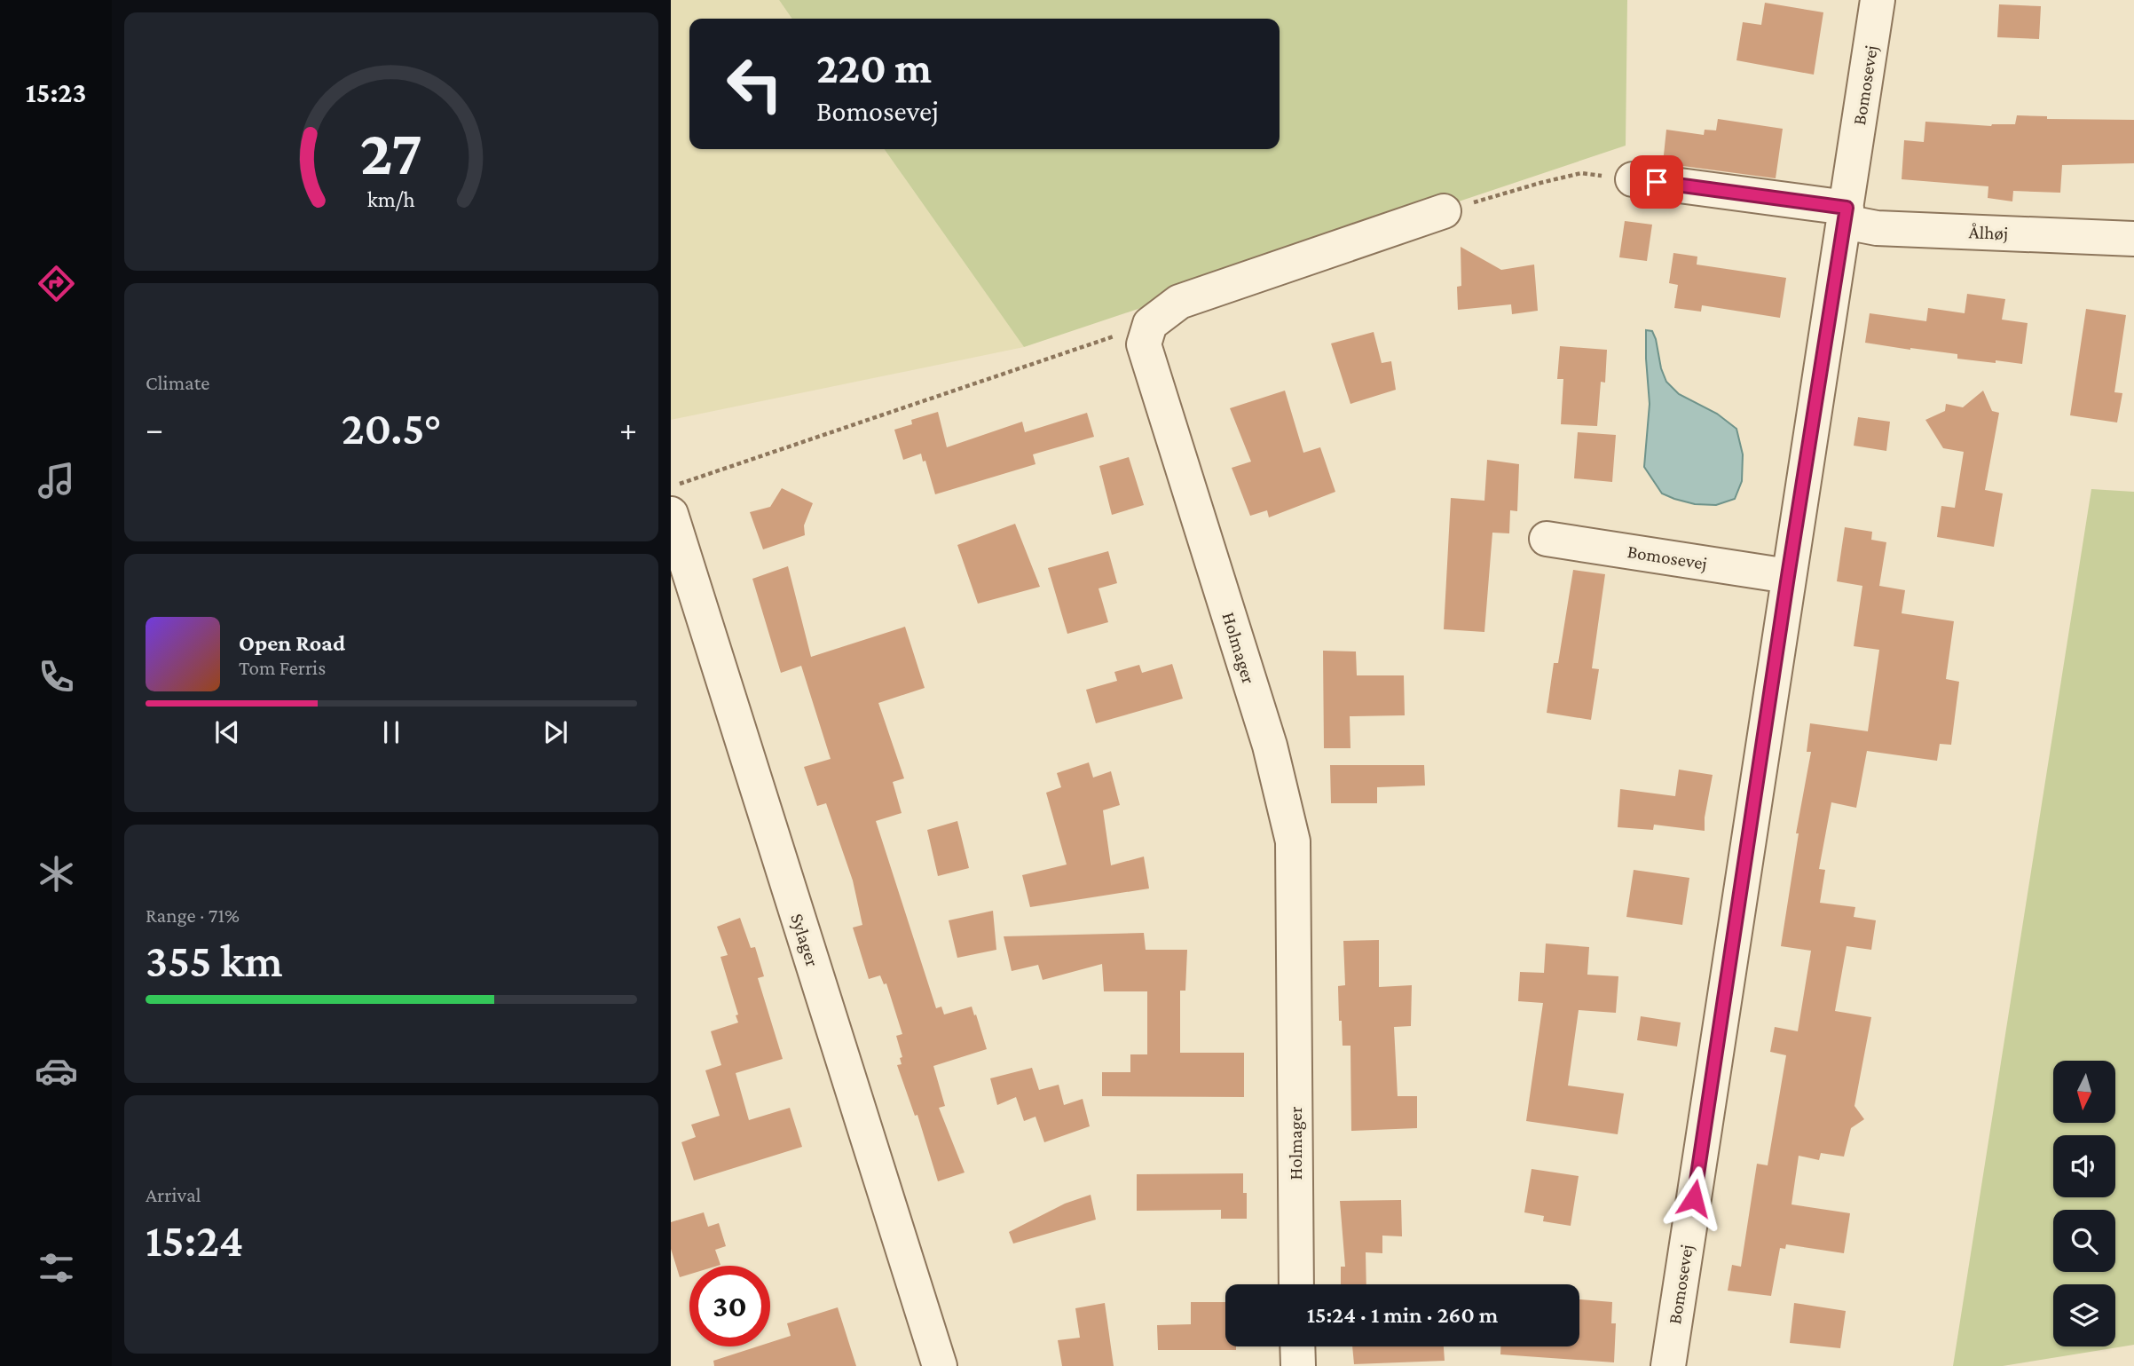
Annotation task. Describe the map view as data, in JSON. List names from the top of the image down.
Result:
{
  "streets": {
    "street": [
      "Bomosevej",
      "Ålhøj",
      "Holmager",
      "Sylager"
    ]
  },
  "crossings": [
    ["Bomosevej", "Ålhøj"]
  ],
  "north": "bottom",
  "page": {
    "tabs": "15:23",
    "turn": ["220 m", "Bomosevej"],
    "tile": [
      "Climate",
      ["Range · 71%", "355 km"],
      ["Arrival", "15:24"]
    ],
    "heat": ["−", "20.5°", "+"],
    "song": ["Open Road", "Tom Ferris"],
    "limit": "30",
    "trip": "15:24 · 1 min · 260 m",
    "gauge": ["27", "km/h"]
  }
}
